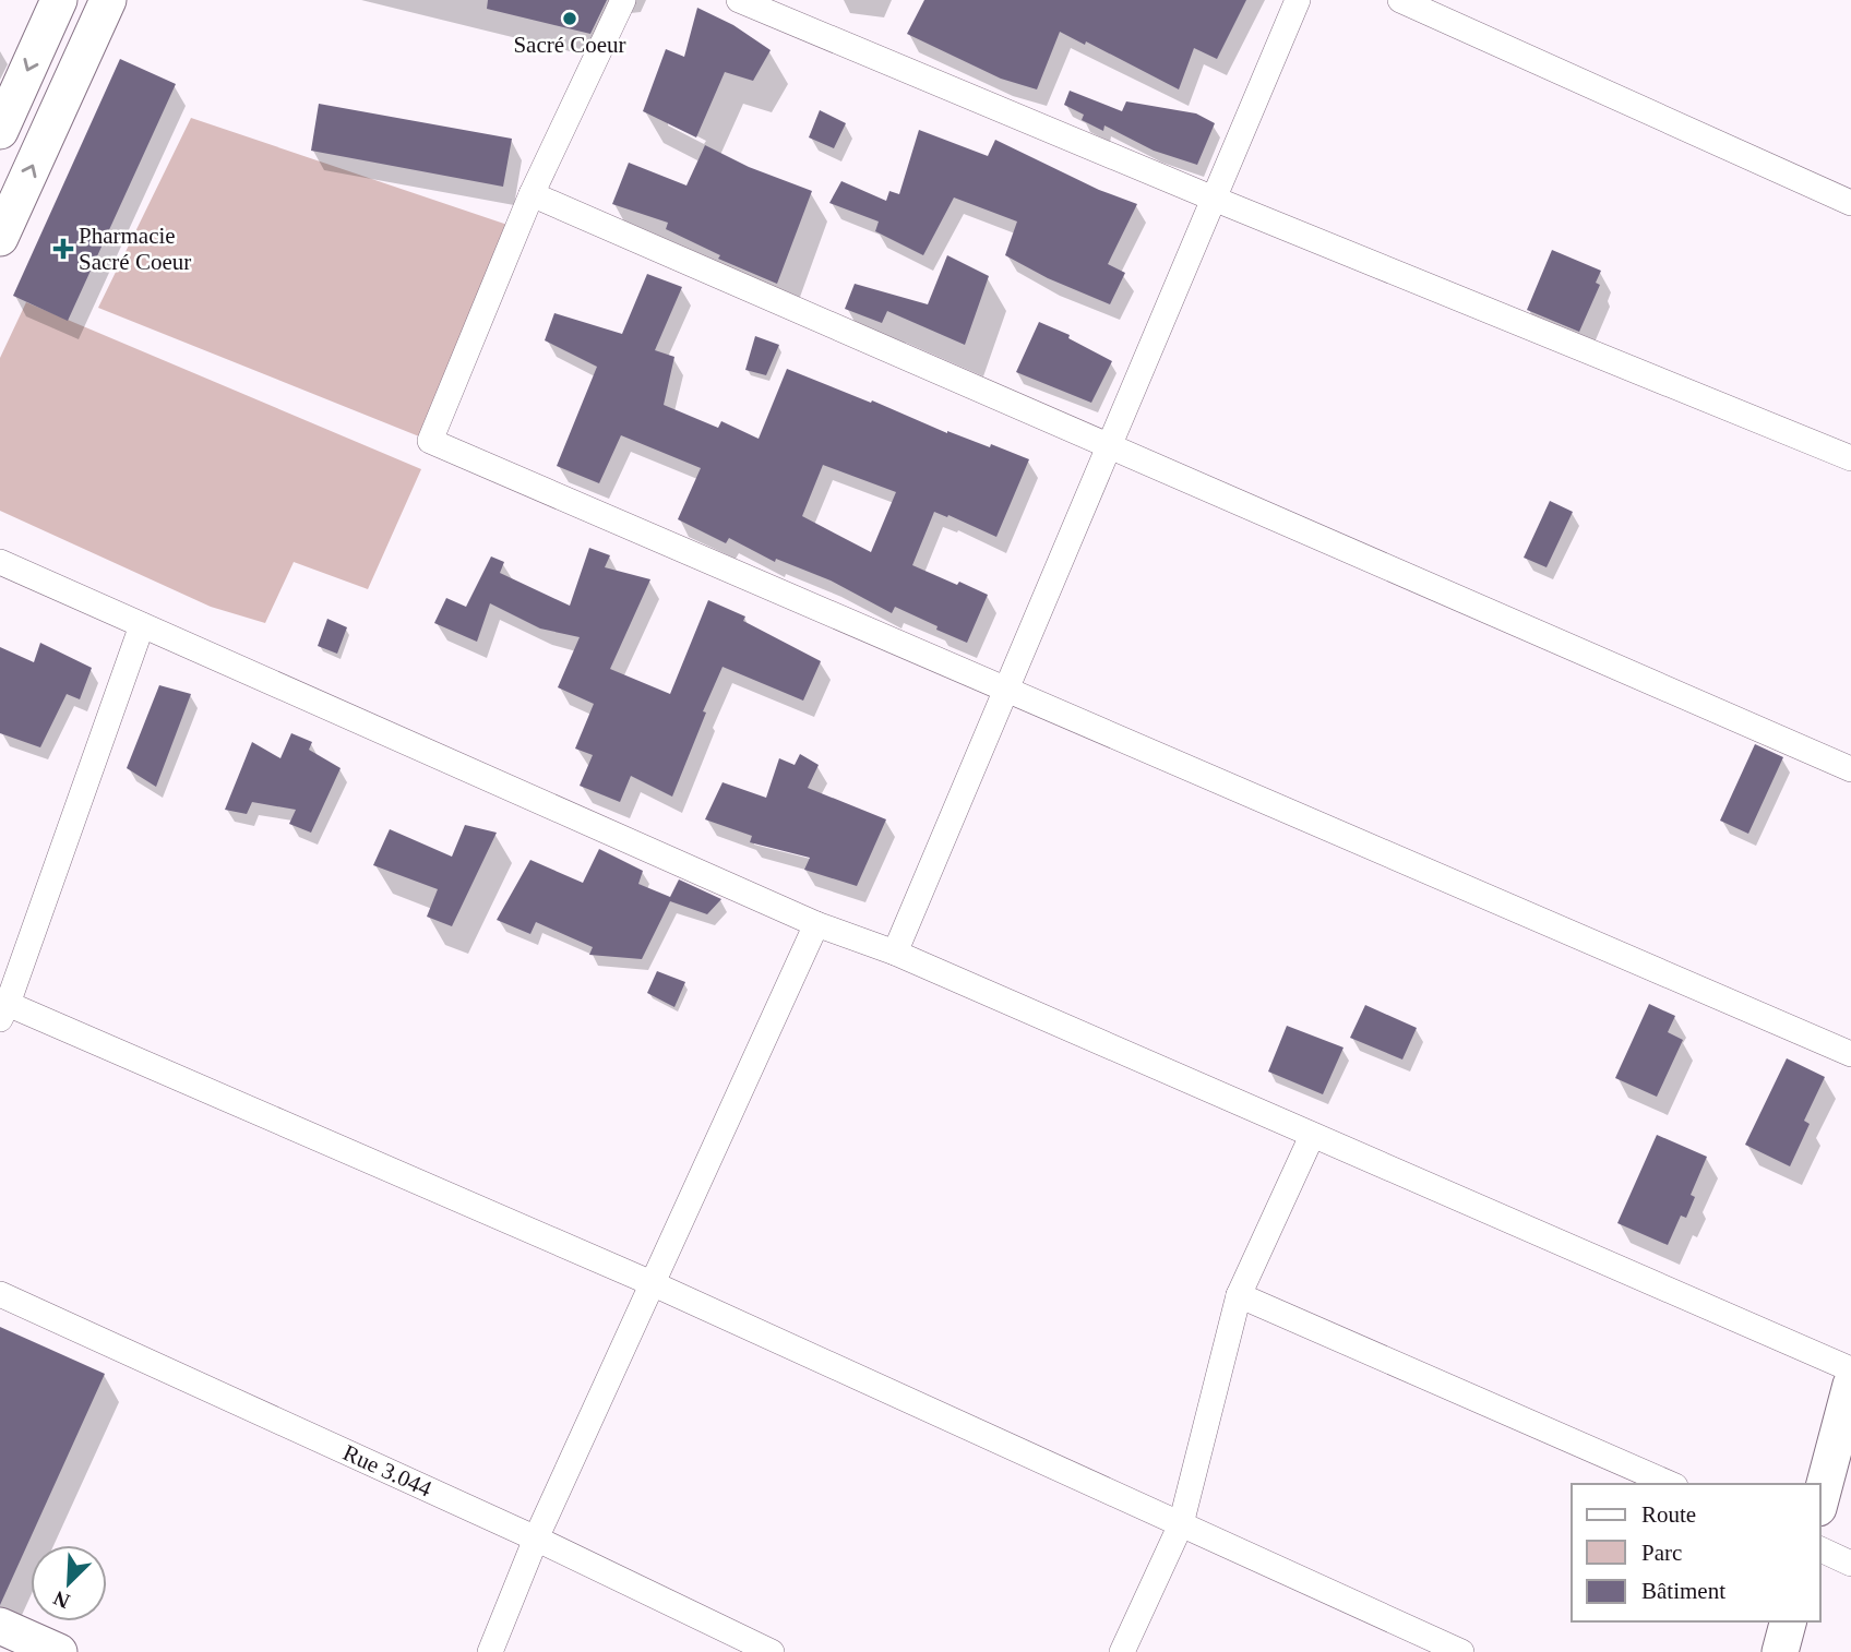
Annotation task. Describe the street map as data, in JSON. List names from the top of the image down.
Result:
{
  "streets": {
    "street": ["Rue 3.044"]
  },
  "places": {
    "other": ["Sacré Coeur"],
    "health": ["Pharmacie Sacré Coeur"]
  },
  "legend": ["Route", "Parc", "Bâtiment"],
  "north": "bottom left"
}
